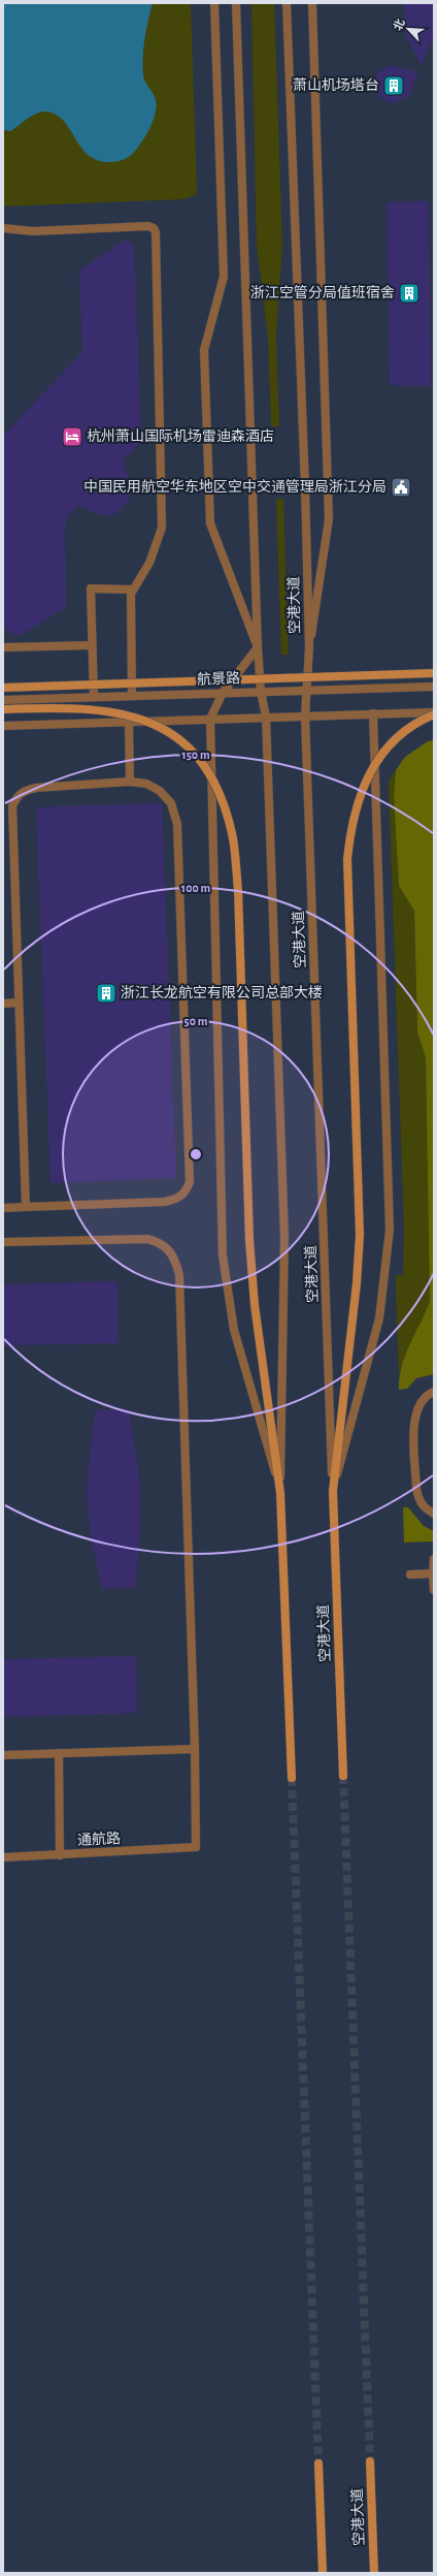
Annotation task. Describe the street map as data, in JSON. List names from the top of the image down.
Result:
{
  "streets": {
    "main road": ["空港大道"],
    "street": ["航景路", "通航路"]
  },
  "crossings": [
    ["空港大道", "航景路"]
  ],
  "places": {
    "building": ["萧山机场塔台", "浙江空管分局值班宿舍", "浙江长龙航空有限公司总部大楼"],
    "hotel": ["杭州萧山国际机场雷迪森酒店"],
    "public building": ["中国民用航空华东地区空中交通管理局浙江分局"]
  },
  "north": "top left",
  "rings": ["150 m", "100 m", "50 m"]
}
